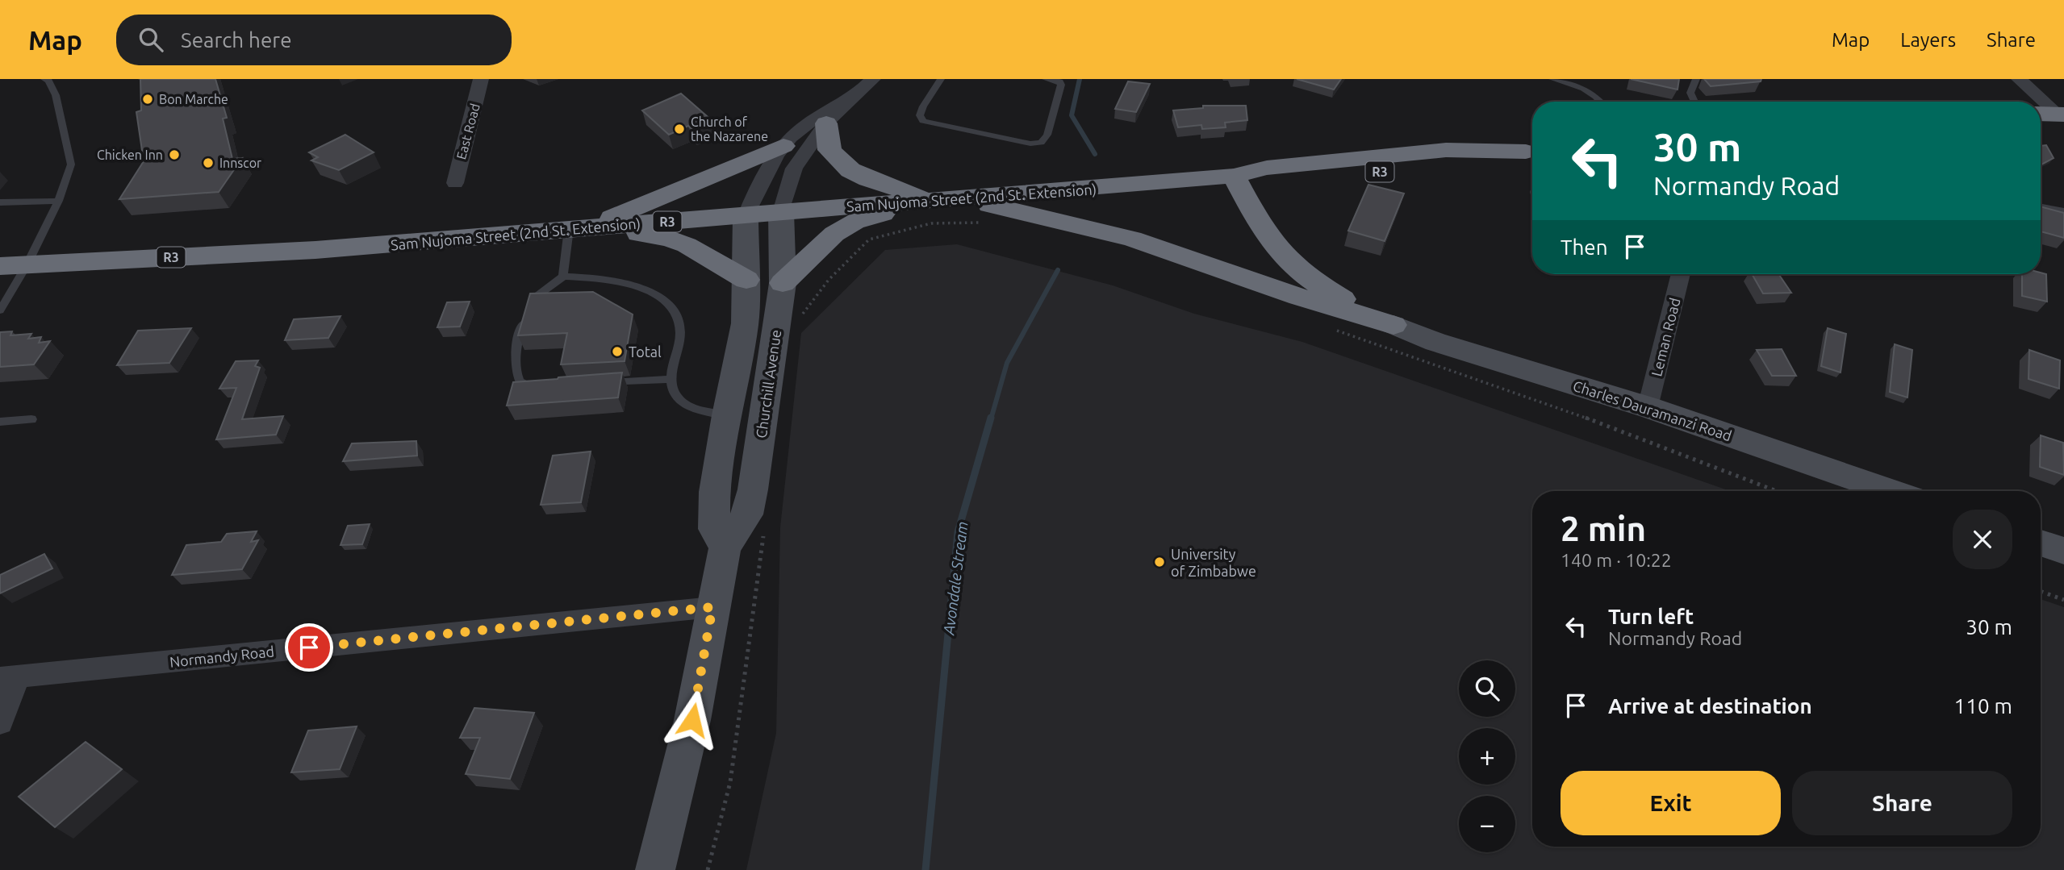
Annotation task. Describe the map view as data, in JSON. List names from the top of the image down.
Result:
{
  "streets": {
    "highway": ["R3", "Sam Nujoma Street (2nd St. Extension)"],
    "main road": ["Churchill Avenue", "Charles Dauramanzi Road"],
    "street": ["East Road", "Leman Road", "Normandy Road"]
  },
  "crossings": [
    ["Sam Nujoma Street (2nd St. Extension)", "Churchill Avenue"],
    ["Leman Road", "Charles Dauramanzi Road"],
    ["Churchill Avenue", "Normandy Road"]
  ],
  "water": ["Avondale Stream"],
  "places": [
    "Bon Marche",
    "Church of the Nazarene",
    "Chicken Inn",
    "Innscor",
    "Total",
    "University of Zimbabwe"
  ],
  "page": {
    "header": "Map",
    "search": "Search here",
    "nav": ["Map", "Layers", "Share"],
    "turn": ["30 m", "Normandy Road"],
    "then": "Then",
    "heading": ["2 min", "140 m · 10:22"],
    "list": [
      {
        "name": "Turn left",
        "note": "Normandy Road",
        "value": "30 m"
      },
      {
        "name": "Arrive at destination",
        "value": "110 m"
      }
    ],
    "map_buttons": ["+", "−"],
    "buttons": ["Exit", "Share"]
  }
}
